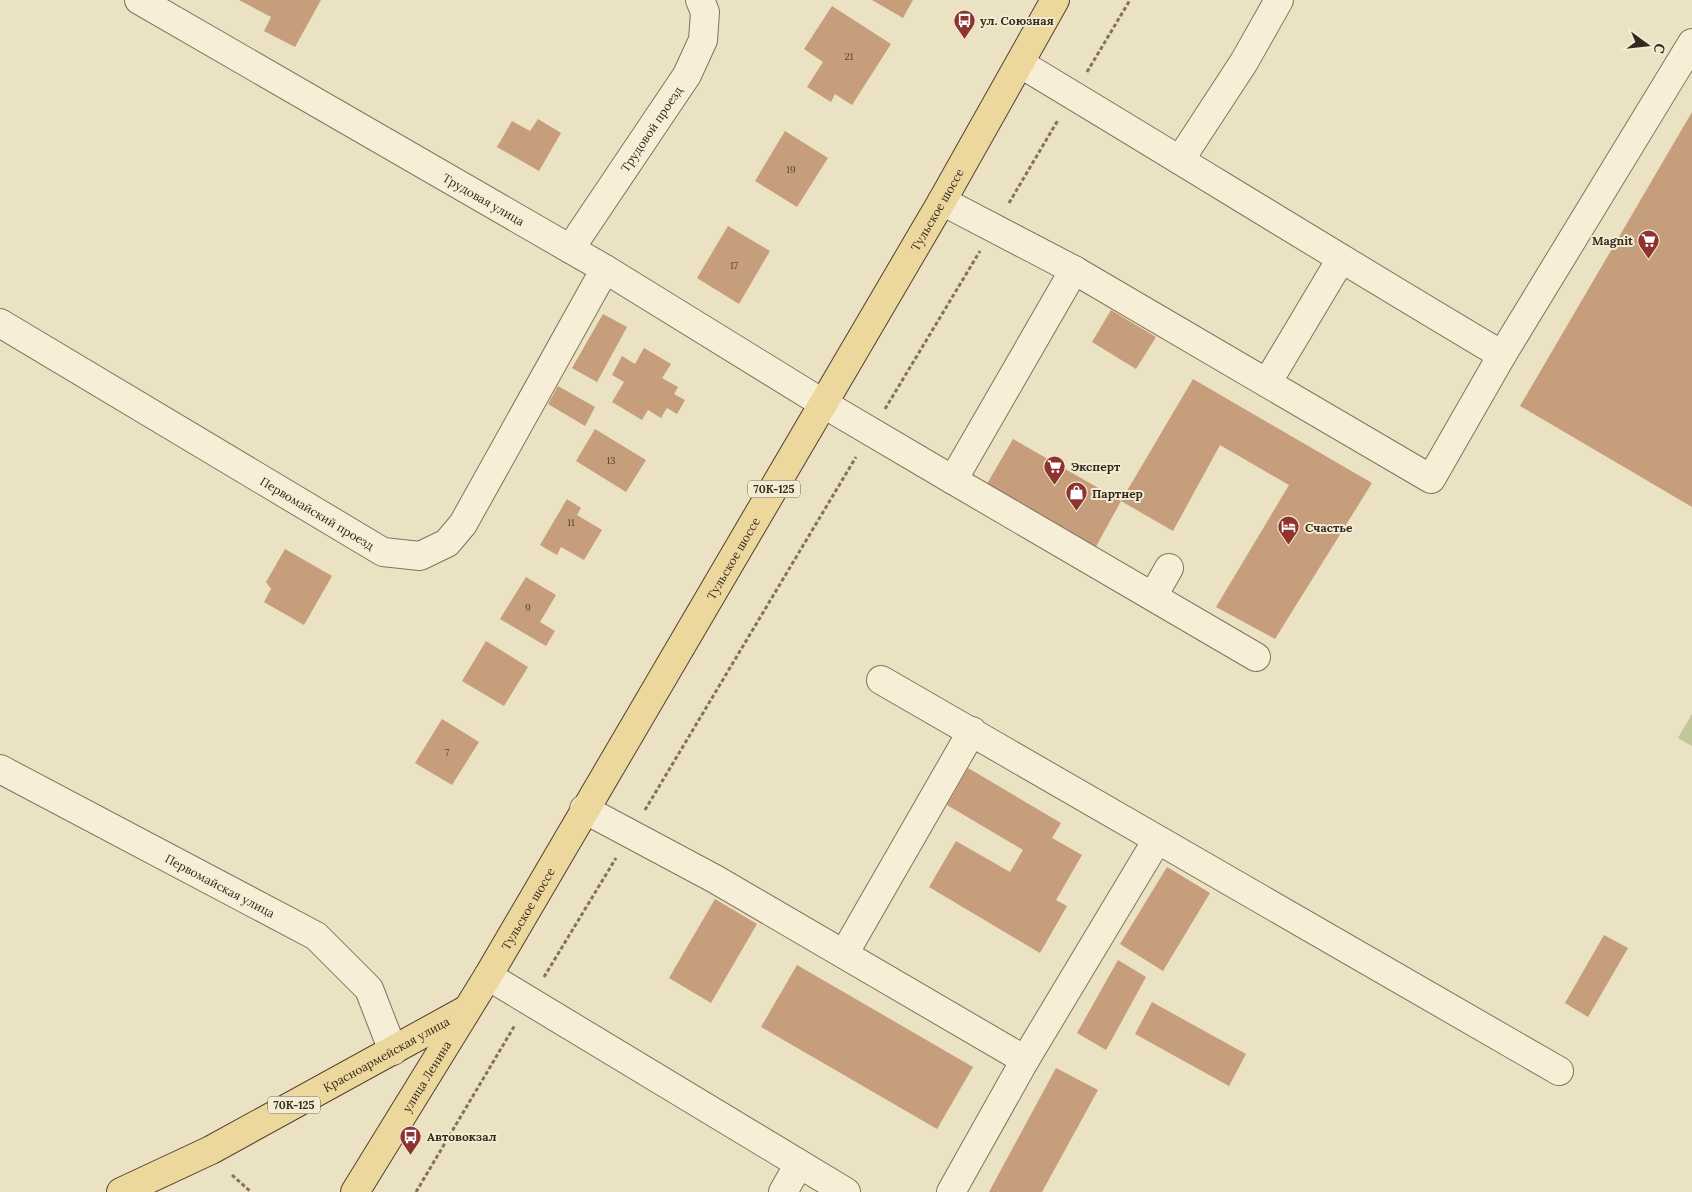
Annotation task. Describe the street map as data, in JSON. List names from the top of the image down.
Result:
{
  "streets": {
    "main road": [
      "Тульское шоссе",
      "70К-125",
      "Красноармейская улица",
      "улица Ленина"
    ],
    "street": [
      "Трудовой проезд",
      "Трудовая улица",
      "Первомайский проезд",
      "Первомайская улица"
    ]
  },
  "crossings": [
    ["Трудовой проезд", "Трудовая улица"],
    ["Трудовая улица", "Тульское шоссе"],
    ["Трудовая улица", "Первомайский проезд"],
    ["Тульское шоссе", "Красноармейская улица"],
    ["Тульское шоссе", "улица Ленина"],
    ["Первомайская улица", "Красноармейская улица"],
    ["Красноармейская улица", "улица Ленина"]
  ],
  "places": {
    "bus stop": ["ул. Союзная", "Автовокзал"],
    "supermarket": ["Magnit", "Эксперт"],
    "shop": ["Партнер"],
    "hotel": ["Счастье"]
  },
  "house_numbers": [
    "21",
    "19",
    "17",
    "13",
    "11",
    "9",
    "7"
  ],
  "north": "right"
}
